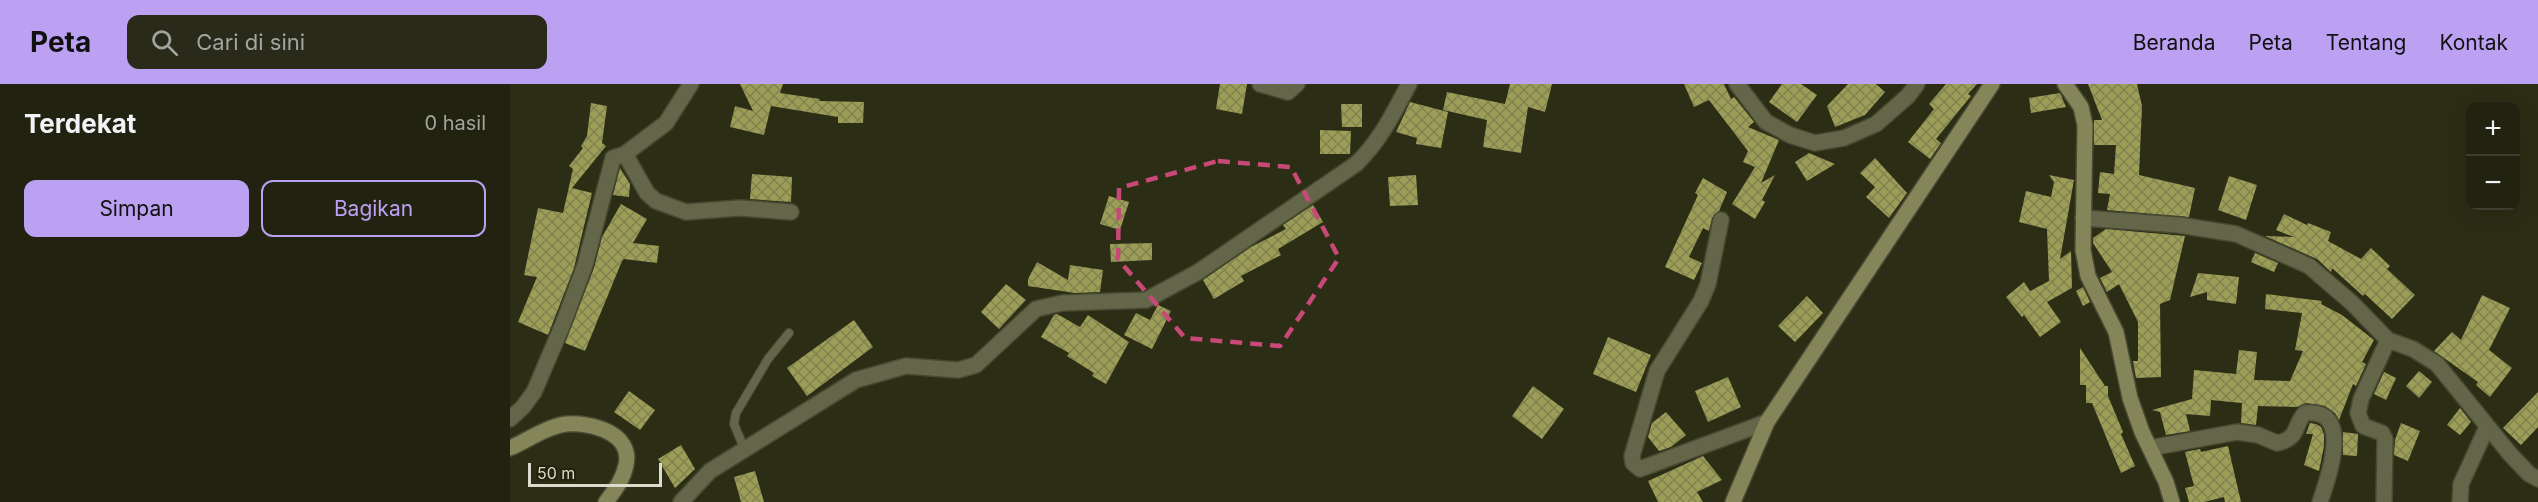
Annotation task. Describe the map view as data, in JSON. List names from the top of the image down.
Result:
{
  "scale_bar": "50 m",
  "page": {
    "header": "Peta",
    "search": "Cari di sini",
    "nav": [
      "Beranda",
      "Peta",
      "Tentang",
      "Kontak"
    ],
    "heading": ["Terdekat", "0 hasil"],
    "map_buttons": ["+", "−"],
    "buttons": ["Simpan", "Bagikan"],
    "scale": "50 m"
  }
}
